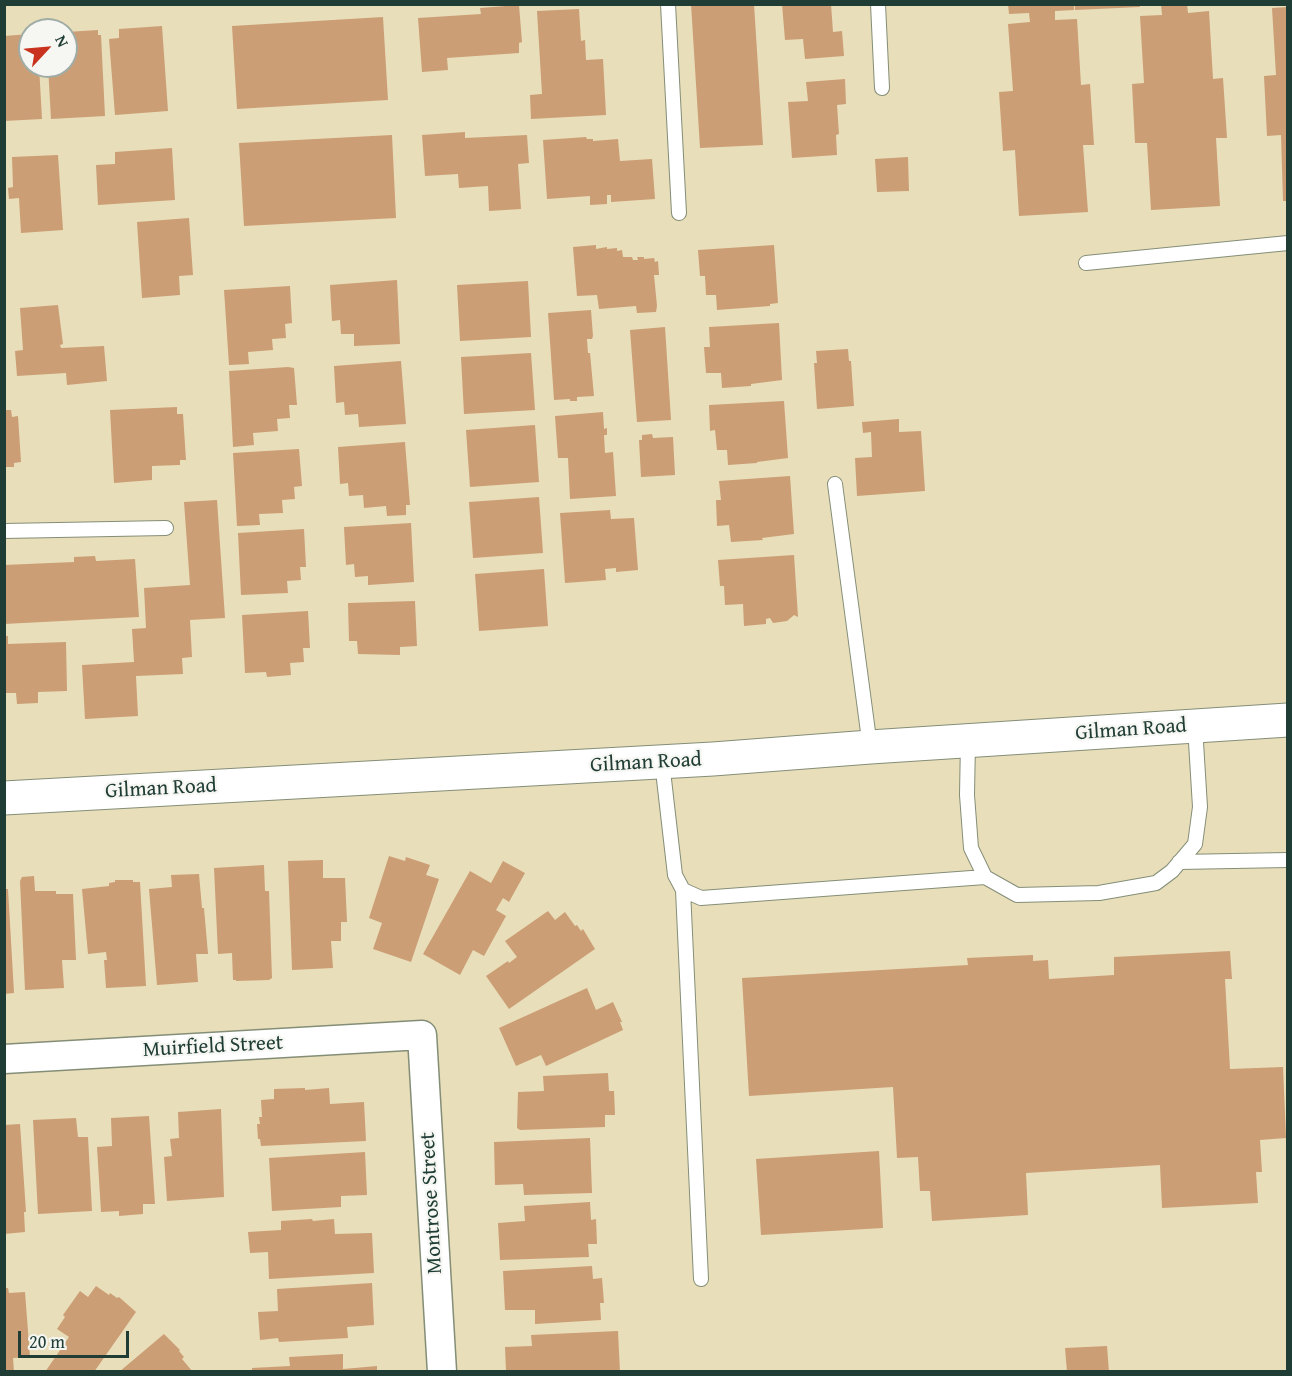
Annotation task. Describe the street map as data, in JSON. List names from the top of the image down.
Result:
{
  "streets": {
    "street": ["Gilman Road", "Muirfield Street", "Montrose Street"]
  },
  "crossings": [
    ["Muirfield Street", "Montrose Street"]
  ],
  "scale_bar": "20 m",
  "north": "top right"
}
